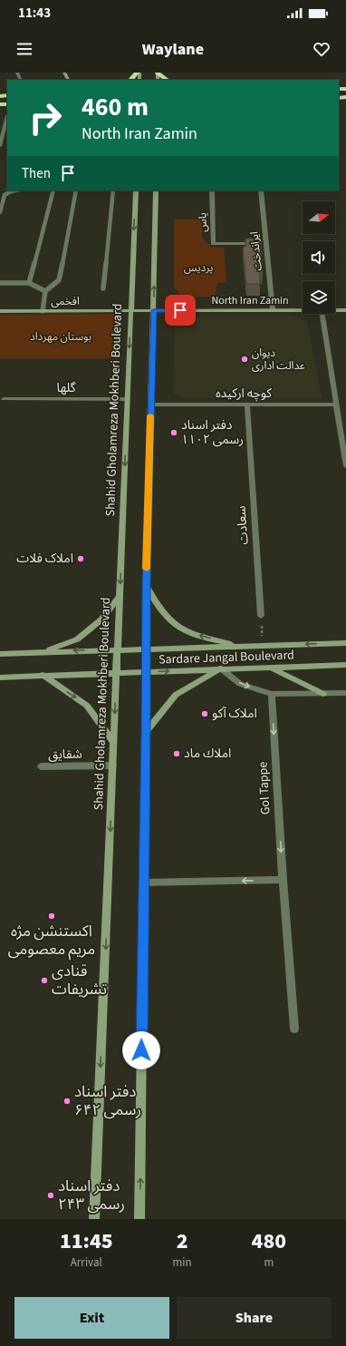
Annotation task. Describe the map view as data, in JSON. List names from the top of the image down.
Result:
{
  "streets": {
    "main road": [
      "North Iran Zamin",
      "افخمی",
      "Shahid Gholamreza Mokhberi Boulevard",
      "Sardare Jangal Boulevard"
    ],
    "street": [
      "یاس",
      "ایراندخت",
      "گلها",
      "کوچه ارکیده",
      "سعادت",
      "شقایق",
      "Gol Tappe"
    ]
  },
  "crossings": [
    ["یاس", "ایراندخت"],
    ["ایراندخت", "North Iran Zamin"],
    ["North Iran Zamin", "افخمی"],
    ["North Iran Zamin", "Shahid Gholamreza Mokhberi Boulevard"],
    ["افخمی", "Shahid Gholamreza Mokhberi Boulevard"],
    ["گلها", "Shahid Gholamreza Mokhberi Boulevard"],
    ["کوچه ارکیده", "سعادت"],
    ["Shahid Gholamreza Mokhberi Boulevard", "Sardare Jangal Boulevard"],
    ["Shahid Gholamreza Mokhberi Boulevard", "شقایق"]
  ],
  "one_way": ["Gol Tappe"],
  "parks": ["پردیس", "بوستان مهرداد"],
  "places": [
    "دیوان عدالت اداری",
    "دفتر اسناد رسمی ۱۱۰۲",
    "املاک فلات",
    "املاک آکو",
    "املاك ماد",
    "اکستنشن مژه مریم معصومی",
    "قنادی تشریفات",
    "دفتر اسناد رسمی ۶۴۲",
    "دفتر اسناد رسمی ۲۴۳"
  ],
  "north": "right",
  "page": {
    "status": "11:43",
    "header": "Waylane",
    "turn": ["460 m", "North Iran Zamin"],
    "then": "Then",
    "eta": [
      "11:45",
      "Arrival",
      "2",
      "min",
      "480",
      "m"
    ],
    "buttons": ["Exit", "Share"]
  }
}
